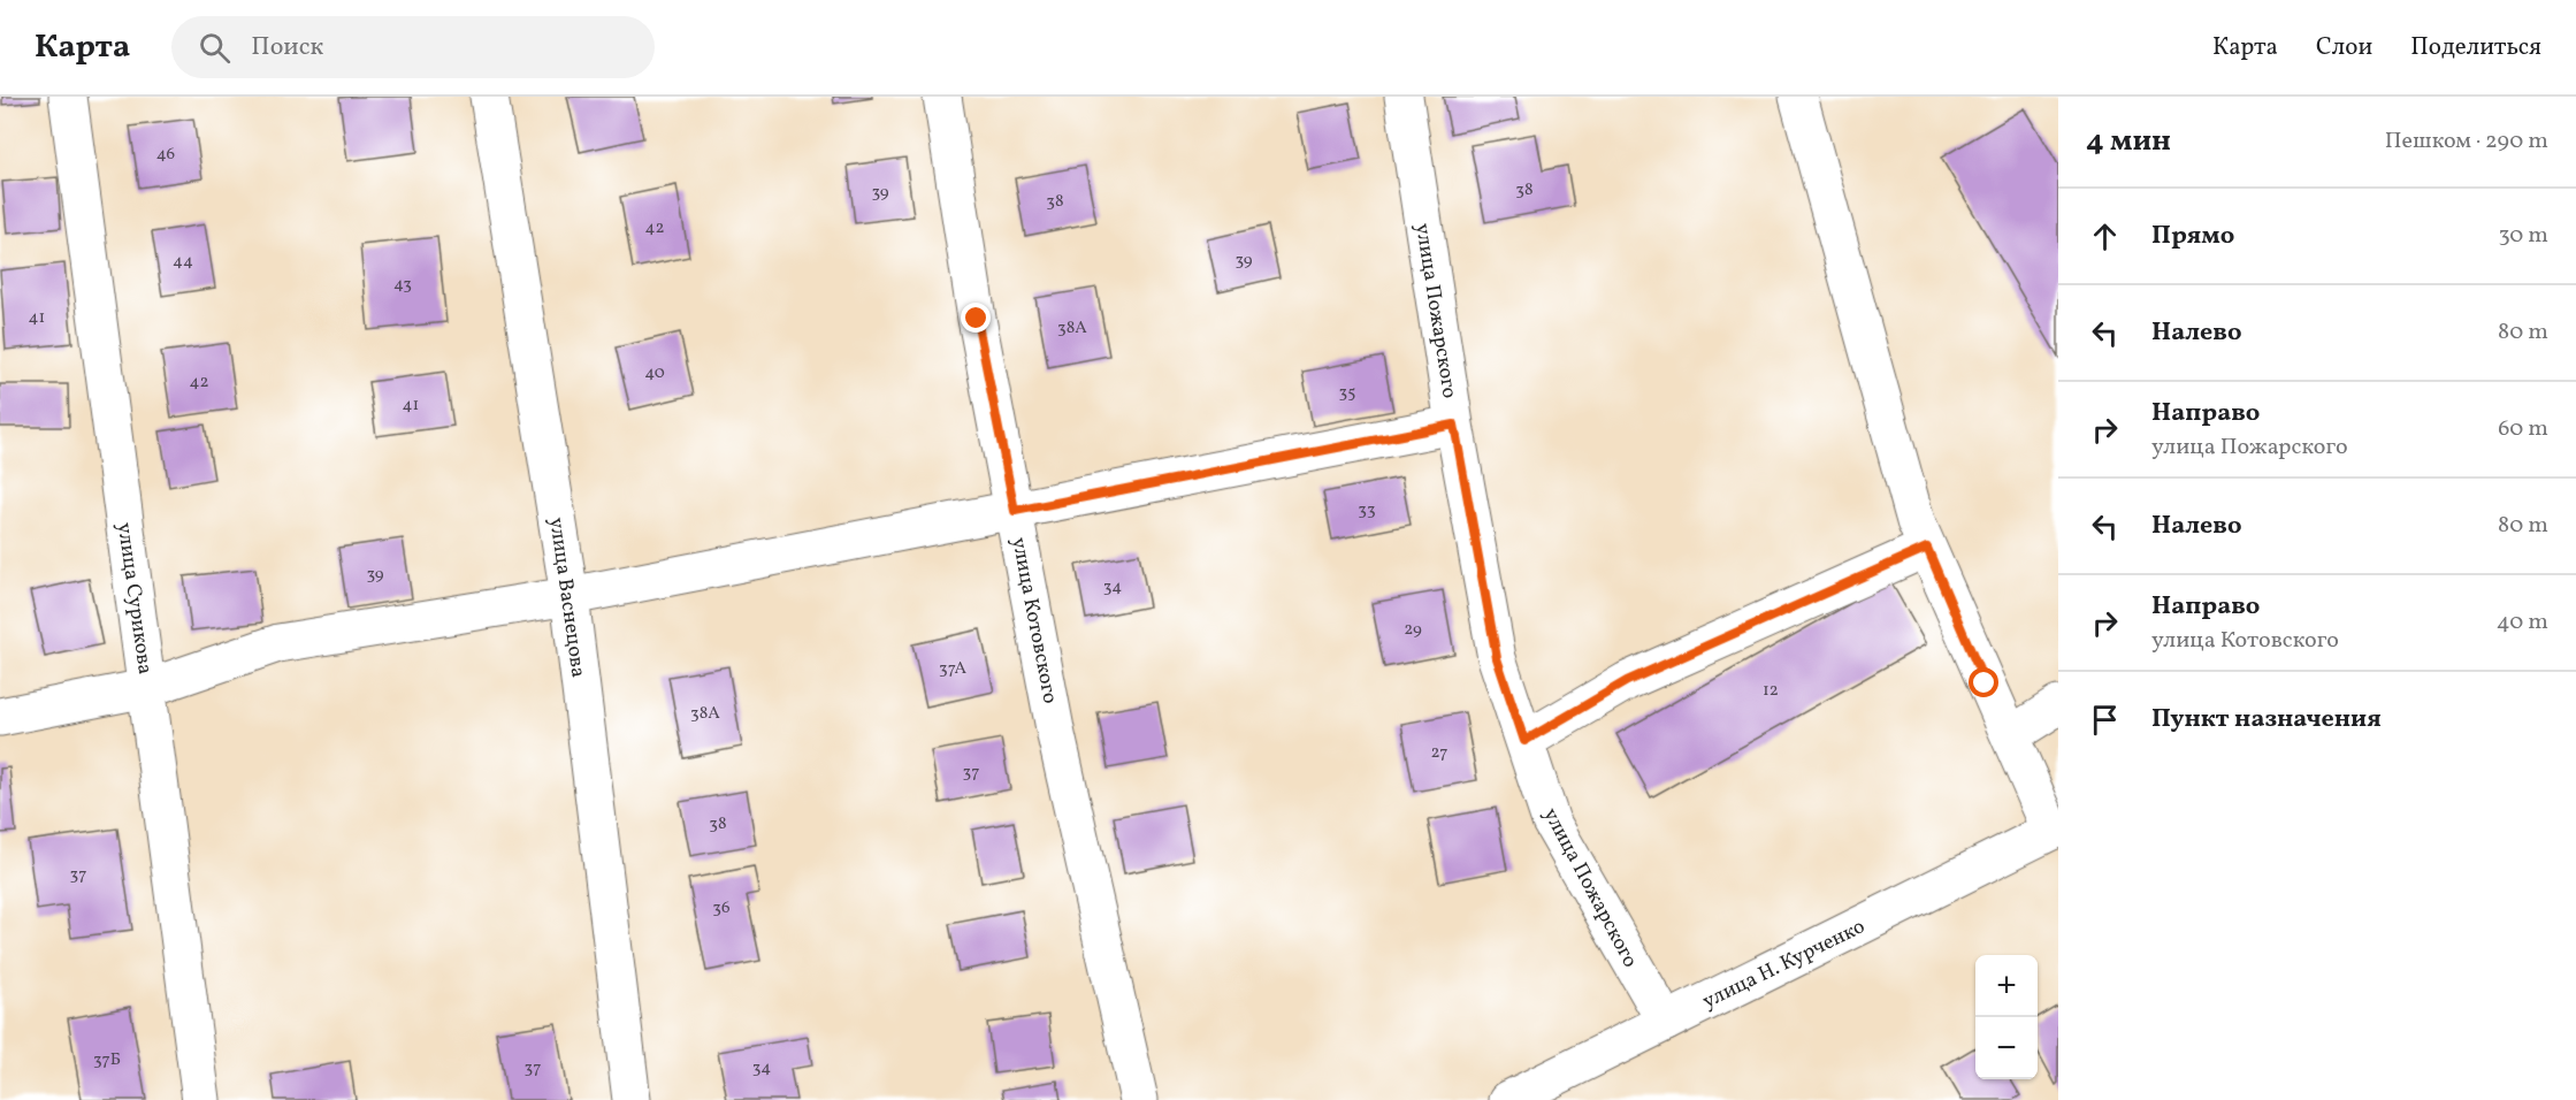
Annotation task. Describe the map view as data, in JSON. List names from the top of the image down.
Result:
{
  "streets": {
    "street": [
      "улица Пожарского",
      "улица Васнецова",
      "улица Сурикова",
      "улица Котовского",
      "улица Н. Курченко"
    ]
  },
  "crossings": [
    ["улица Пожарского", "улица Н. Курченко"]
  ],
  "house_numbers": [
    "46",
    "38",
    "39",
    "38",
    "42",
    "39",
    "44",
    "43",
    "41",
    "38А",
    "40",
    "42",
    "35",
    "41",
    "33",
    "39",
    "34",
    "29",
    "37А",
    "12",
    "38А",
    "27",
    "37",
    "38",
    "37",
    "36",
    "37Б",
    "37",
    "34"
  ],
  "page": {
    "header": "Карта",
    "search": "Поиск",
    "nav": ["Карта", "Слои", "Поделиться"],
    "heading": ["4 мин", "Пешком · 290 m"],
    "list": [
      ["Прямо", "30 m"],
      ["Налево", "80 m"],
      ["Направо", "улица Пожарского", "60 m"],
      ["Налево", "80 m"],
      ["Направо", "улица Котовского", "40 m"],
      "Пункт назначения"
    ],
    "map_buttons": ["+", "−"]
  }
}
